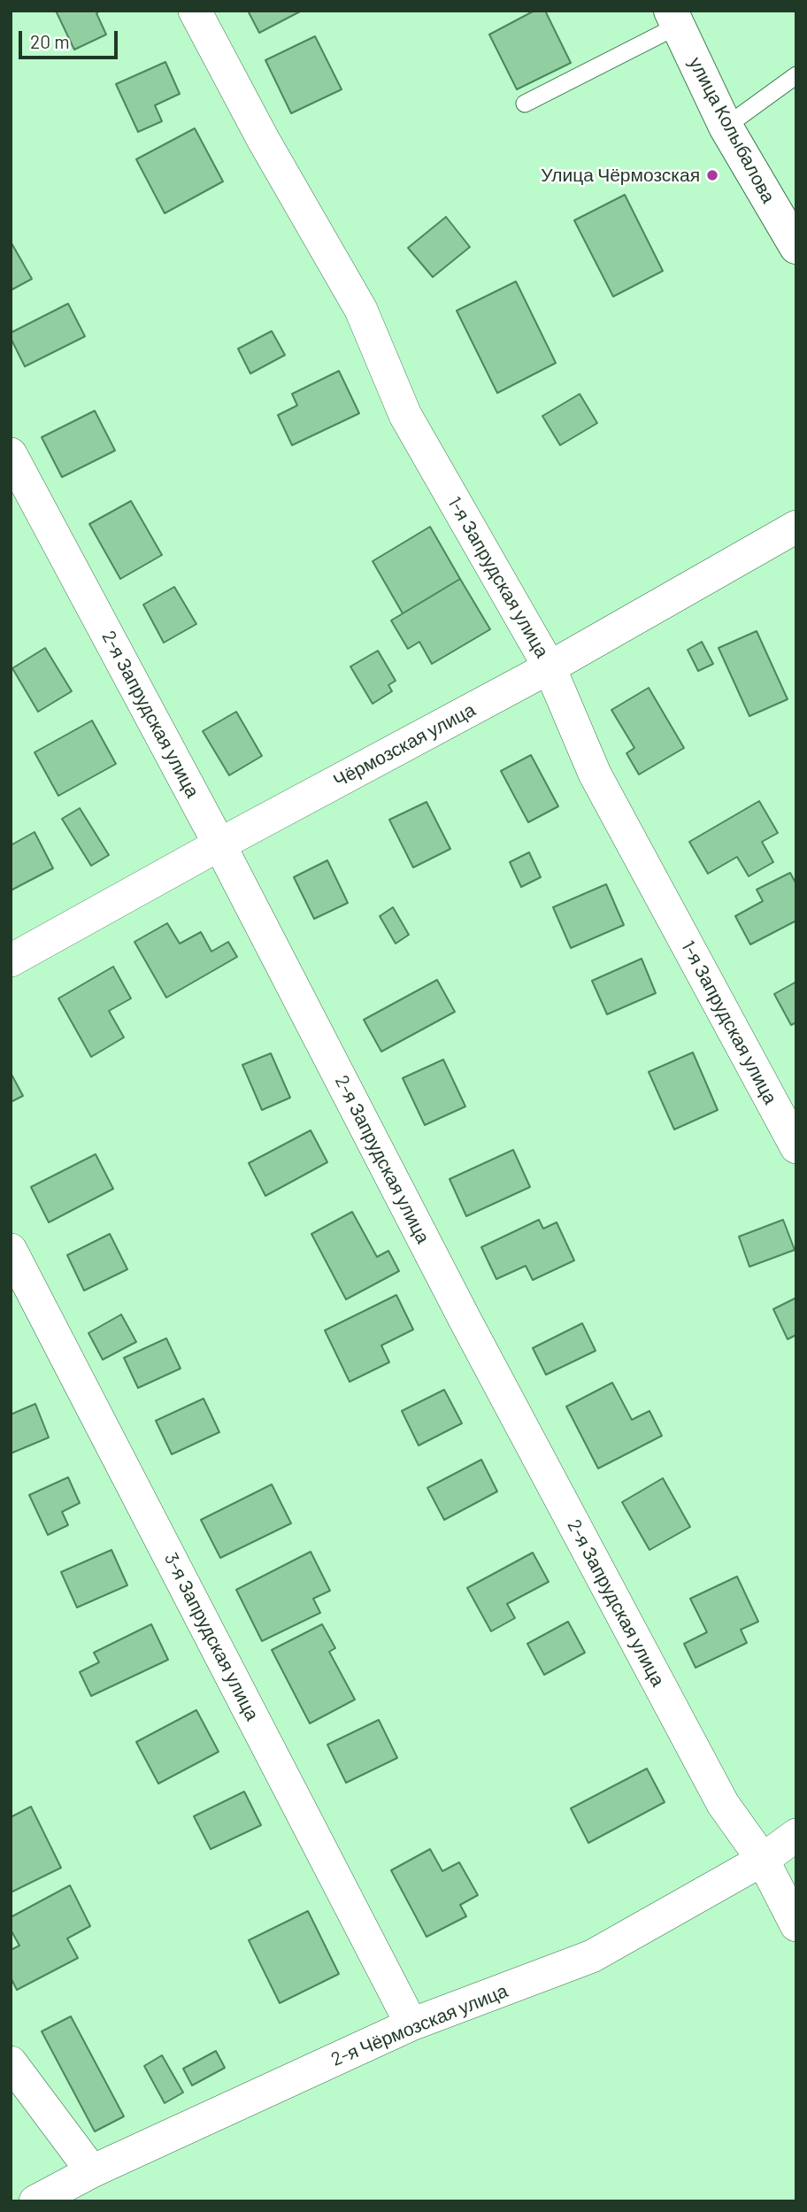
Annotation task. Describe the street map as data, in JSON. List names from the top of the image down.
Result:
{
  "streets": {
    "street": [
      "улица Колыбалова",
      "1-я Запрудская улица",
      "2-я Запрудская улица",
      "Чёрмозская улица",
      "3-я Запрудская улица",
      "2-я Чёрмозская улица"
    ]
  },
  "crossings": [
    ["1-я Запрудская улица", "Чёрмозская улица"],
    ["2-я Запрудская улица", "Чёрмозская улица"],
    ["2-я Запрудская улица", "2-я Чёрмозская улица"],
    ["3-я Запрудская улица", "2-я Чёрмозская улица"]
  ],
  "places": ["Улица Чёрмозская"],
  "scale_bar": "20 m"
}
